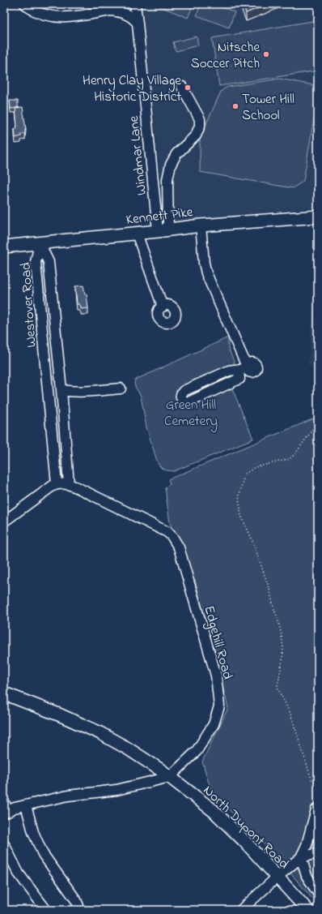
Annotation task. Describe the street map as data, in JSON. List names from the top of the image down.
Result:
{
  "streets": {
    "main road": ["Kennett Pike", "North Dupont Road"],
    "street": ["Windmar Lane", "Westover Road", "Edgehill Road"]
  },
  "crossings": [
    ["Windmar Lane", "Kennett Pike"],
    ["Kennett Pike", "Westover Road"],
    ["Westover Road", "Edgehill Road"],
    ["Edgehill Road", "North Dupont Road"]
  ],
  "parks": ["Green Hill Cemetery"],
  "places": ["Nitsche Soccer Pitch", "Henry Clay Village Historic District", "Tower Hill School"]
}
